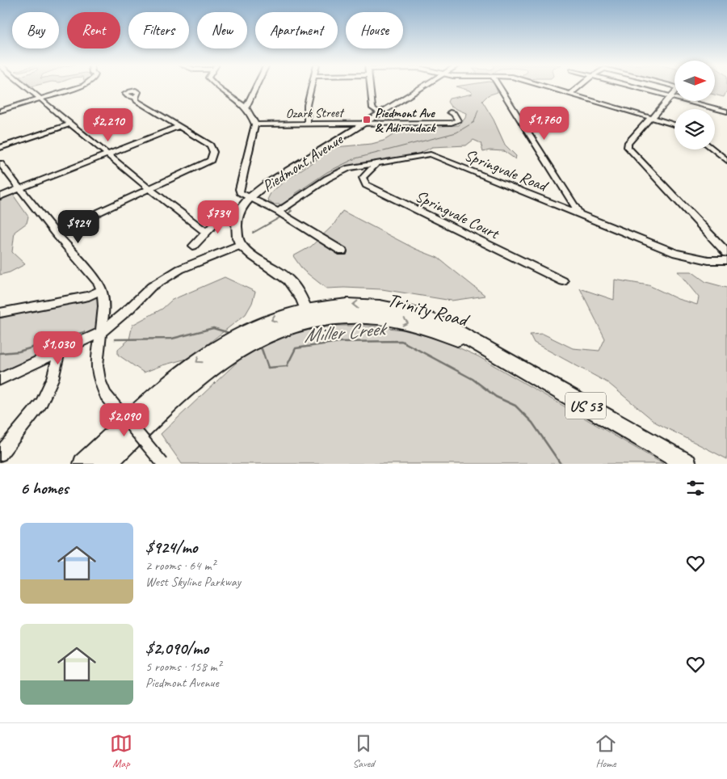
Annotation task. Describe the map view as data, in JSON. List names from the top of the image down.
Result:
{
  "streets": {
    "highway": ["Trinity Road", "US 53"],
    "main road": ["Piedmont Avenue"],
    "street": ["Ozark Street", "Springvale Road", "Springvale Court"]
  },
  "crossings": [
    ["Ozark Street", "Piedmont Avenue"],
    ["Springvale Road", "Springvale Court"],
    ["Trinity Road", "US 53"]
  ],
  "water": ["Miller Creek"],
  "places": {
    "transit": ["Piedmont Ave & Adirondack"]
  },
  "north": "right",
  "page": {
    "chip": [
      "Buy",
      "Rent",
      "Filters",
      "New",
      "Apartment",
      "House"
    ],
    "price": [
      "$1,760",
      "$2,210",
      "$734",
      "$924",
      "$1,030",
      "$2,090"
    ],
    "heading": "6 homes",
    "list": [
      {
        "name": "$924/mo",
        "note": "2 rooms · 64 m² · West Skyline Parkway"
      },
      {
        "name": "$2,090/mo",
        "note": "5 rooms · 158 m² · Piedmont Avenue"
      }
    ],
    "tabs": ["Map", "Saved", "Home"]
  }
}
